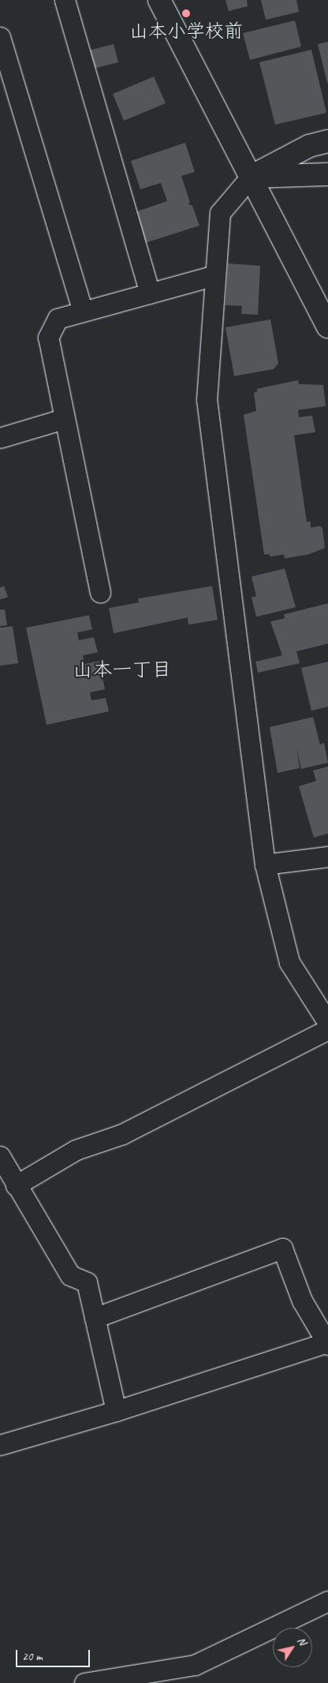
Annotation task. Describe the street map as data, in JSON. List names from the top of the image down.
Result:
{
  "districts": ["山本一丁目"],
  "places": ["山本小学校前"],
  "scale_bar": "20 m",
  "north": "top right"
}
